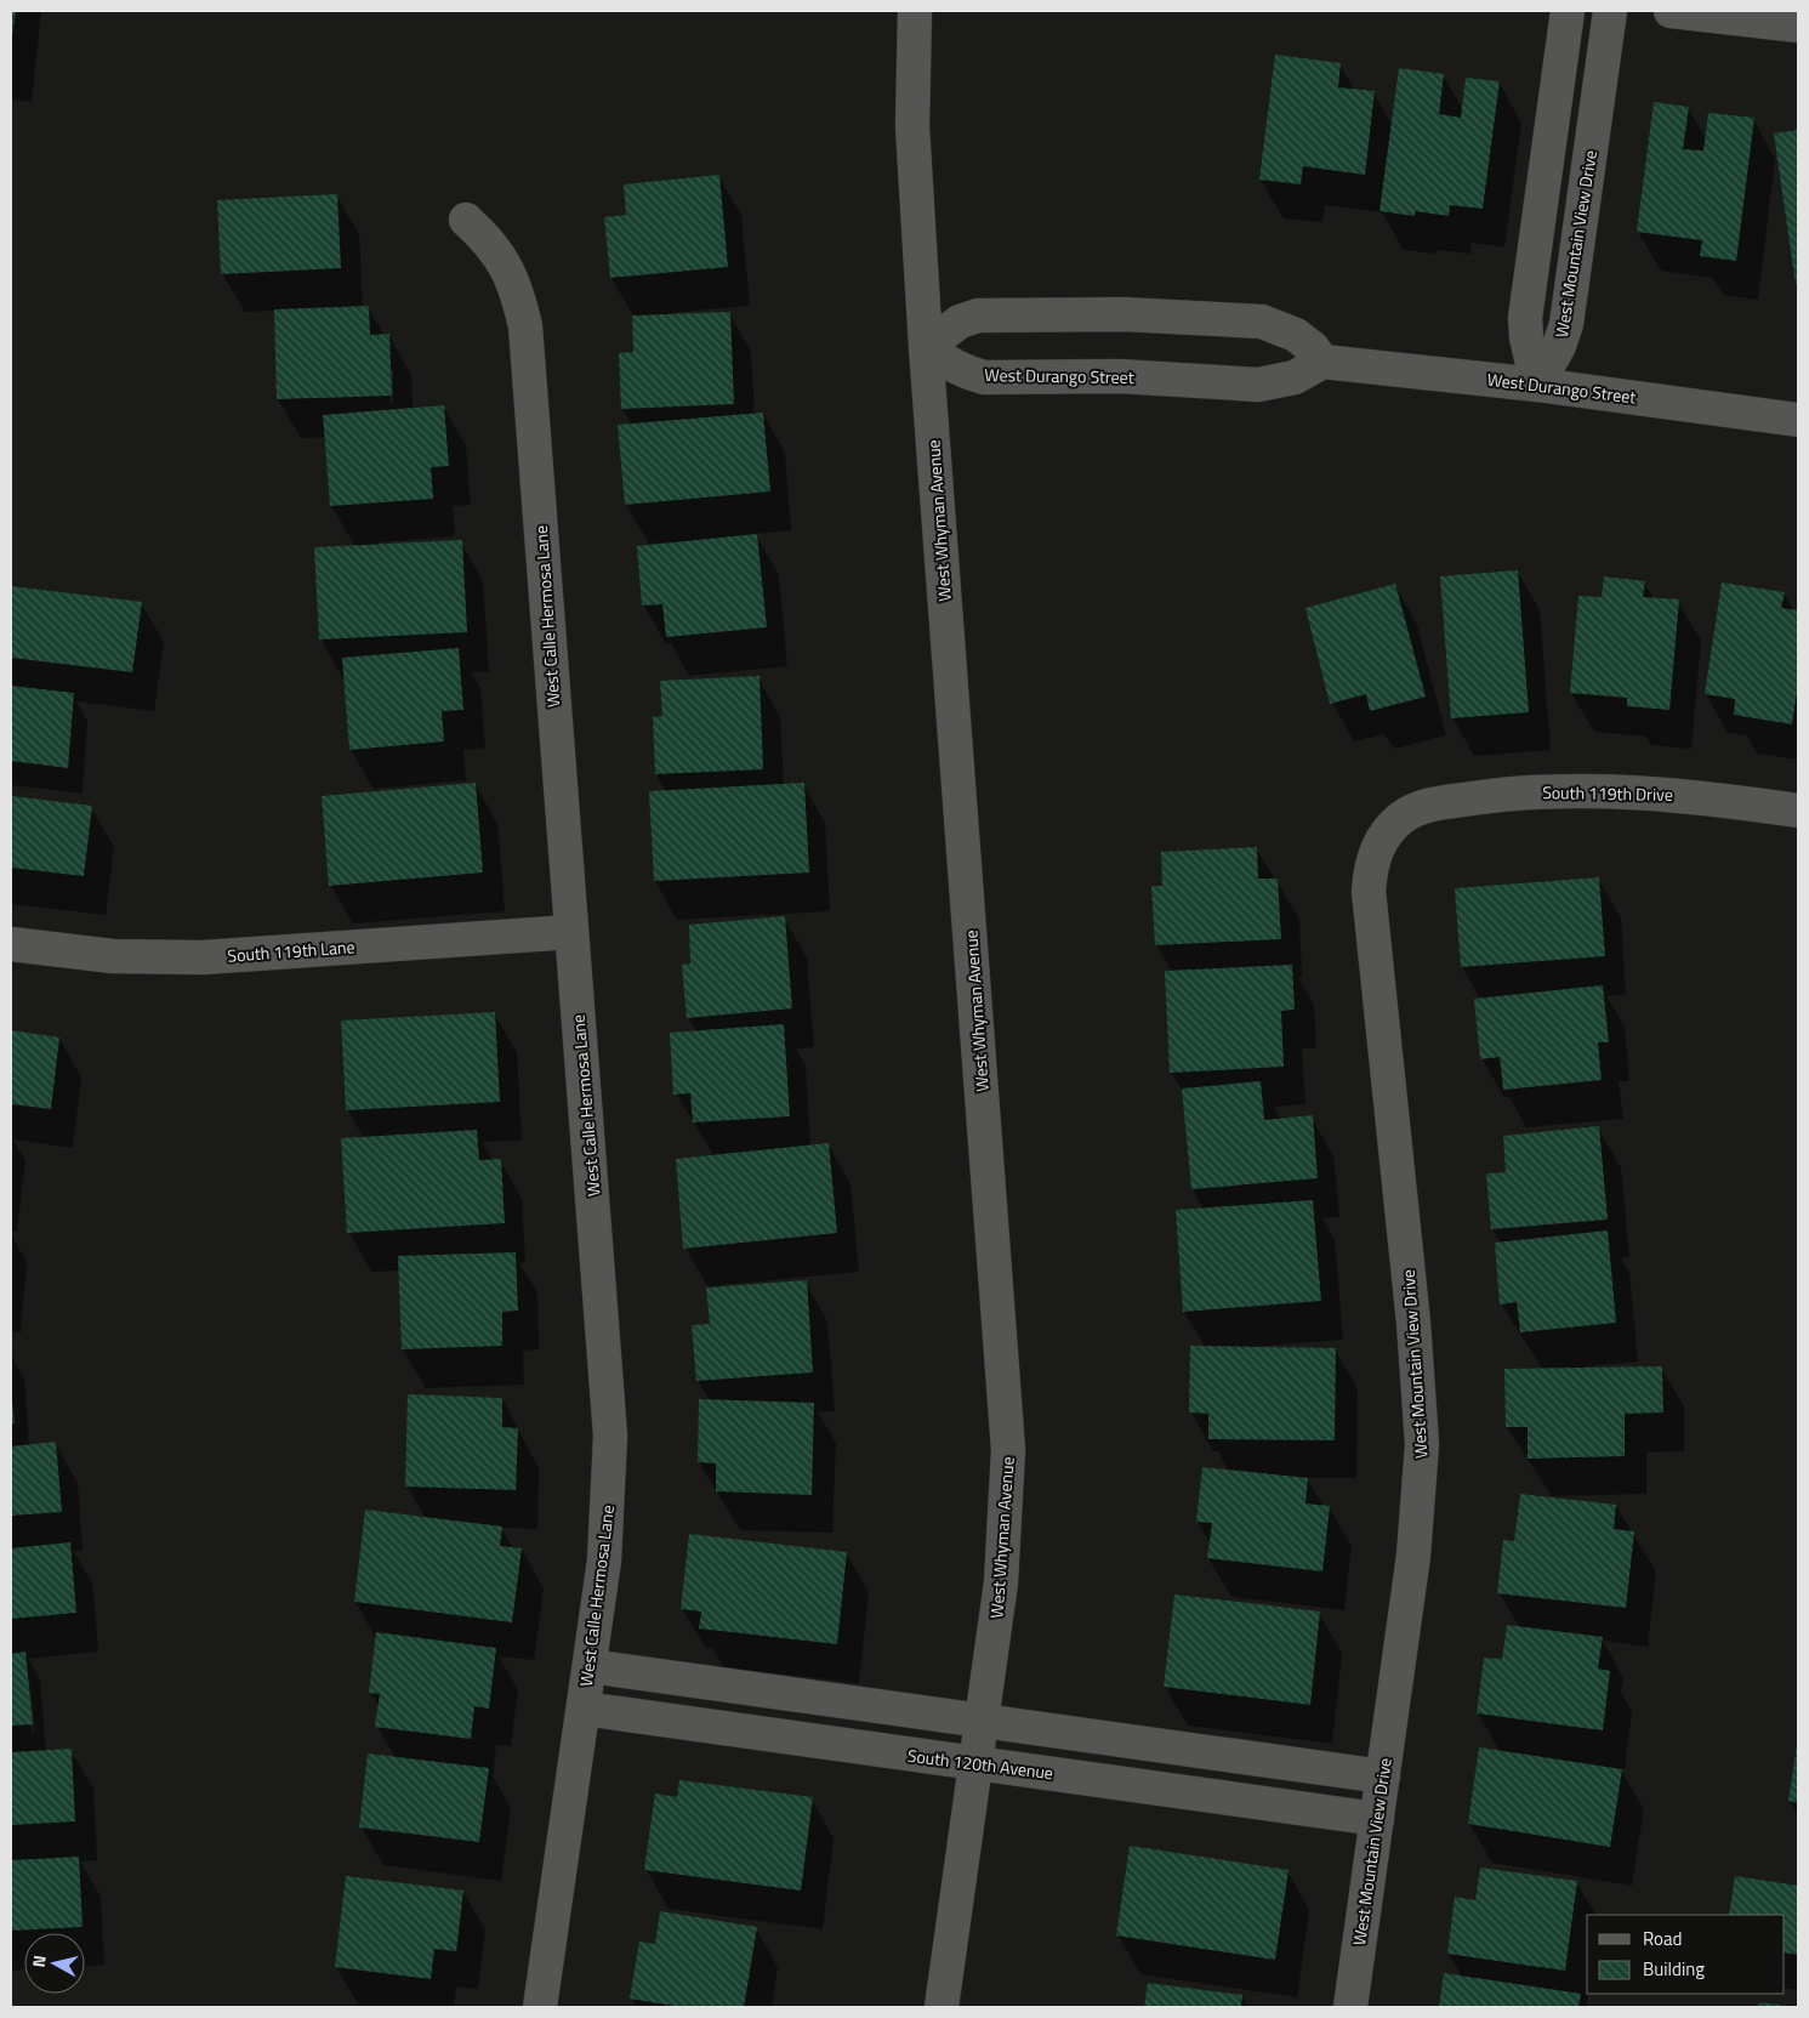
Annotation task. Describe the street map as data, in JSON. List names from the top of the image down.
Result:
{
  "streets": {
    "street": [
      "West Mountain View Drive",
      "West Durango Street",
      "West Whyman Avenue",
      "West Calle Hermosa Lane",
      "South 119th Drive",
      "South 119th Lane",
      "South 120th Avenue"
    ]
  },
  "crossings": [
    ["West Mountain View Drive", "West Durango Street"],
    ["West Mountain View Drive", "South 119th Drive"],
    ["West Mountain View Drive", "South 120th Avenue"],
    ["West Durango Street", "West Whyman Avenue"],
    ["West Whyman Avenue", "South 120th Avenue"],
    ["West Calle Hermosa Lane", "South 119th Lane"],
    ["West Calle Hermosa Lane", "South 120th Avenue"]
  ],
  "legend": ["Road", "Building"],
  "north": "left"
}
